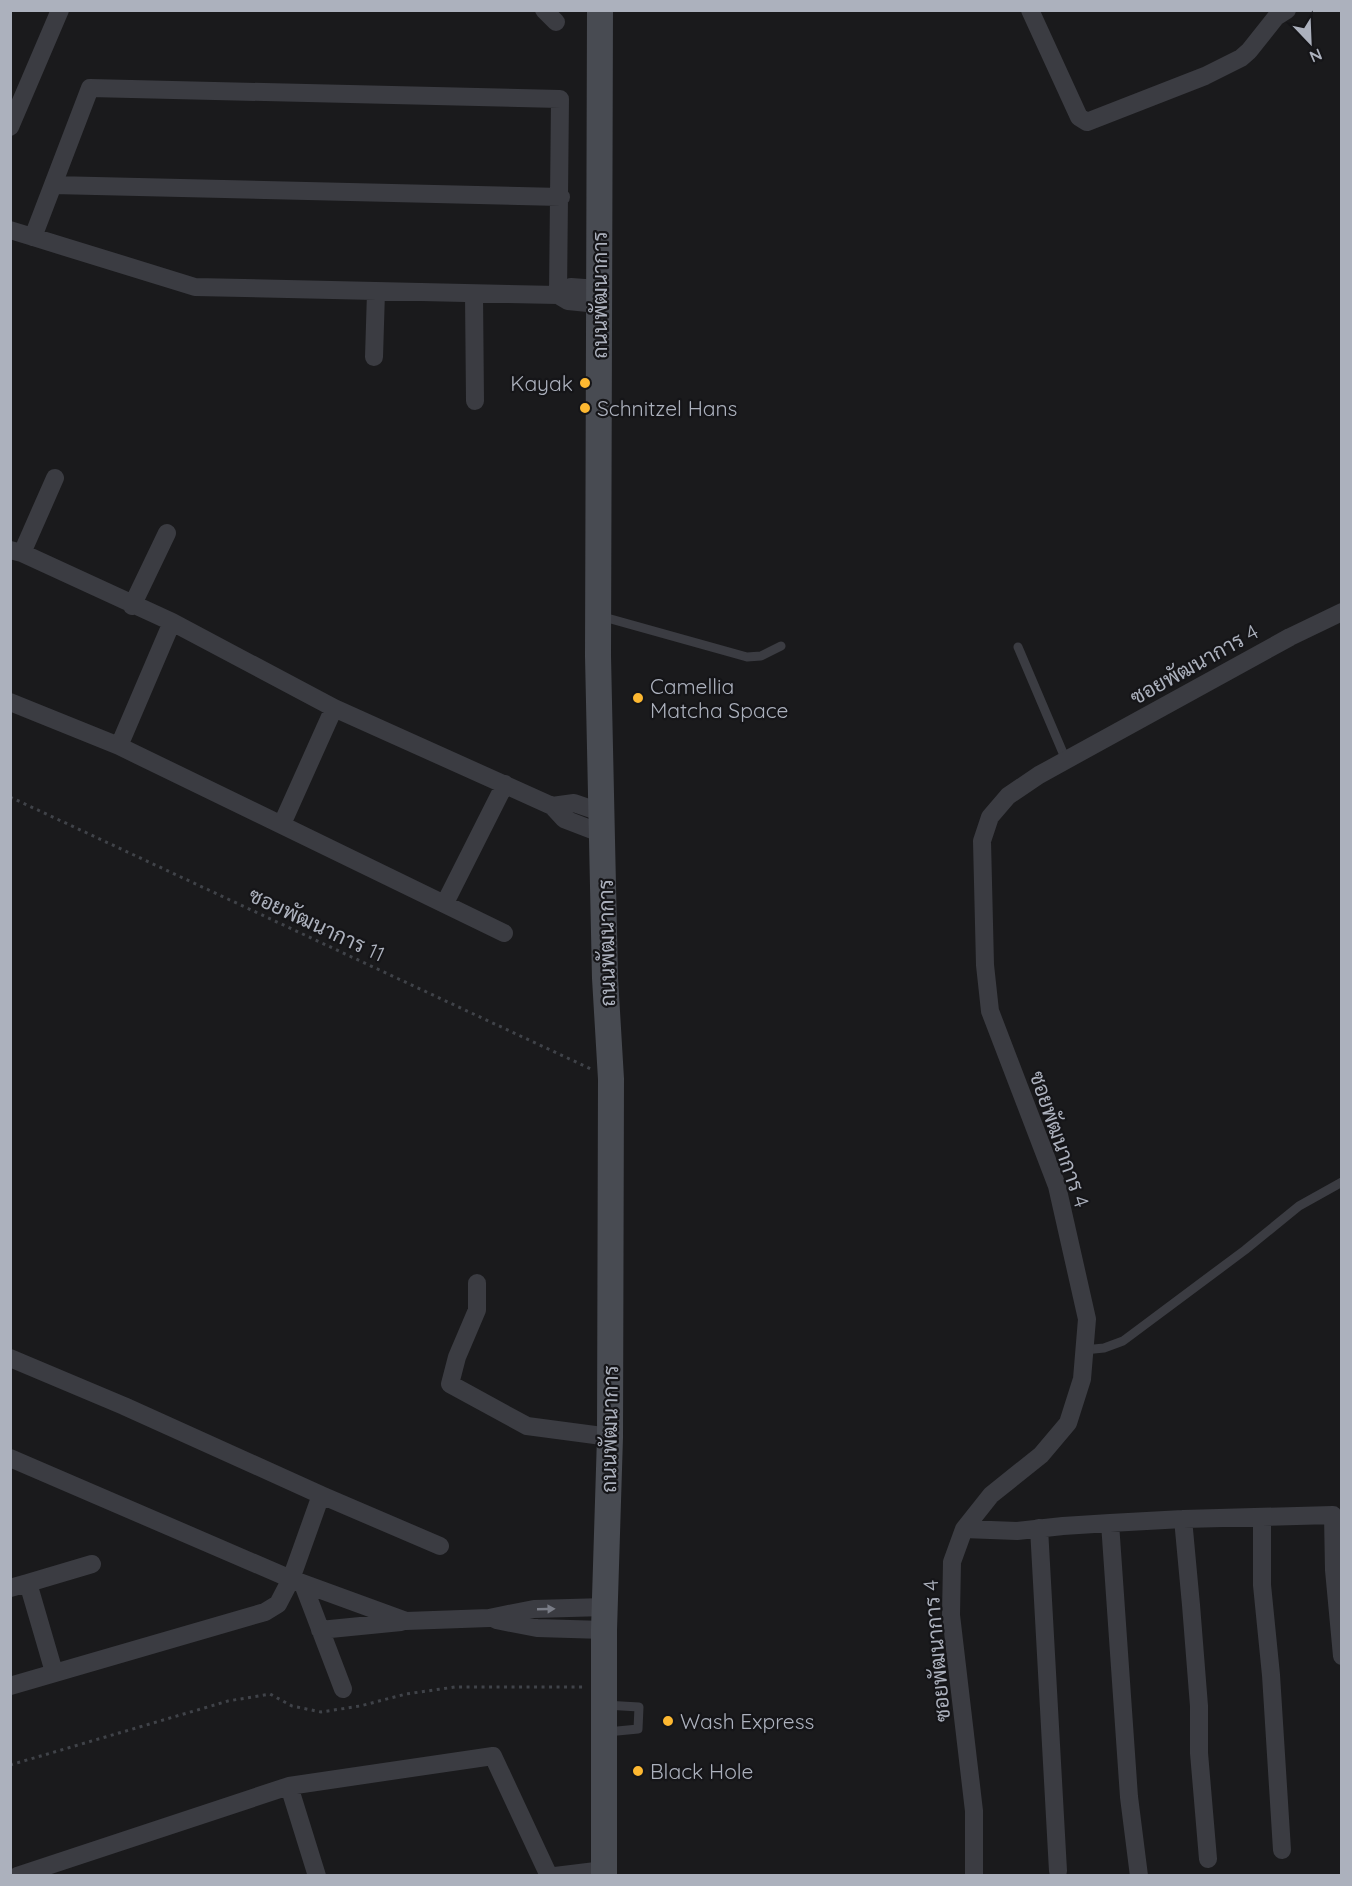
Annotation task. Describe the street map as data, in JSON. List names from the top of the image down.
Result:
{
  "streets": {
    "street": ["ถนนพัฒนาการ", "ซอยพัฒนาการ 4"],
    "path": ["ซอยพัฒนาการ 11"]
  },
  "crossings": [
    ["ถนนพัฒนาการ", "ซอยพัฒนาการ 11"]
  ],
  "places": [
    "Kayak",
    "Schnitzel Hans",
    "Camellia Matcha Space",
    "Wash Express",
    "Black Hole"
  ],
  "north": "bottom right"
}
